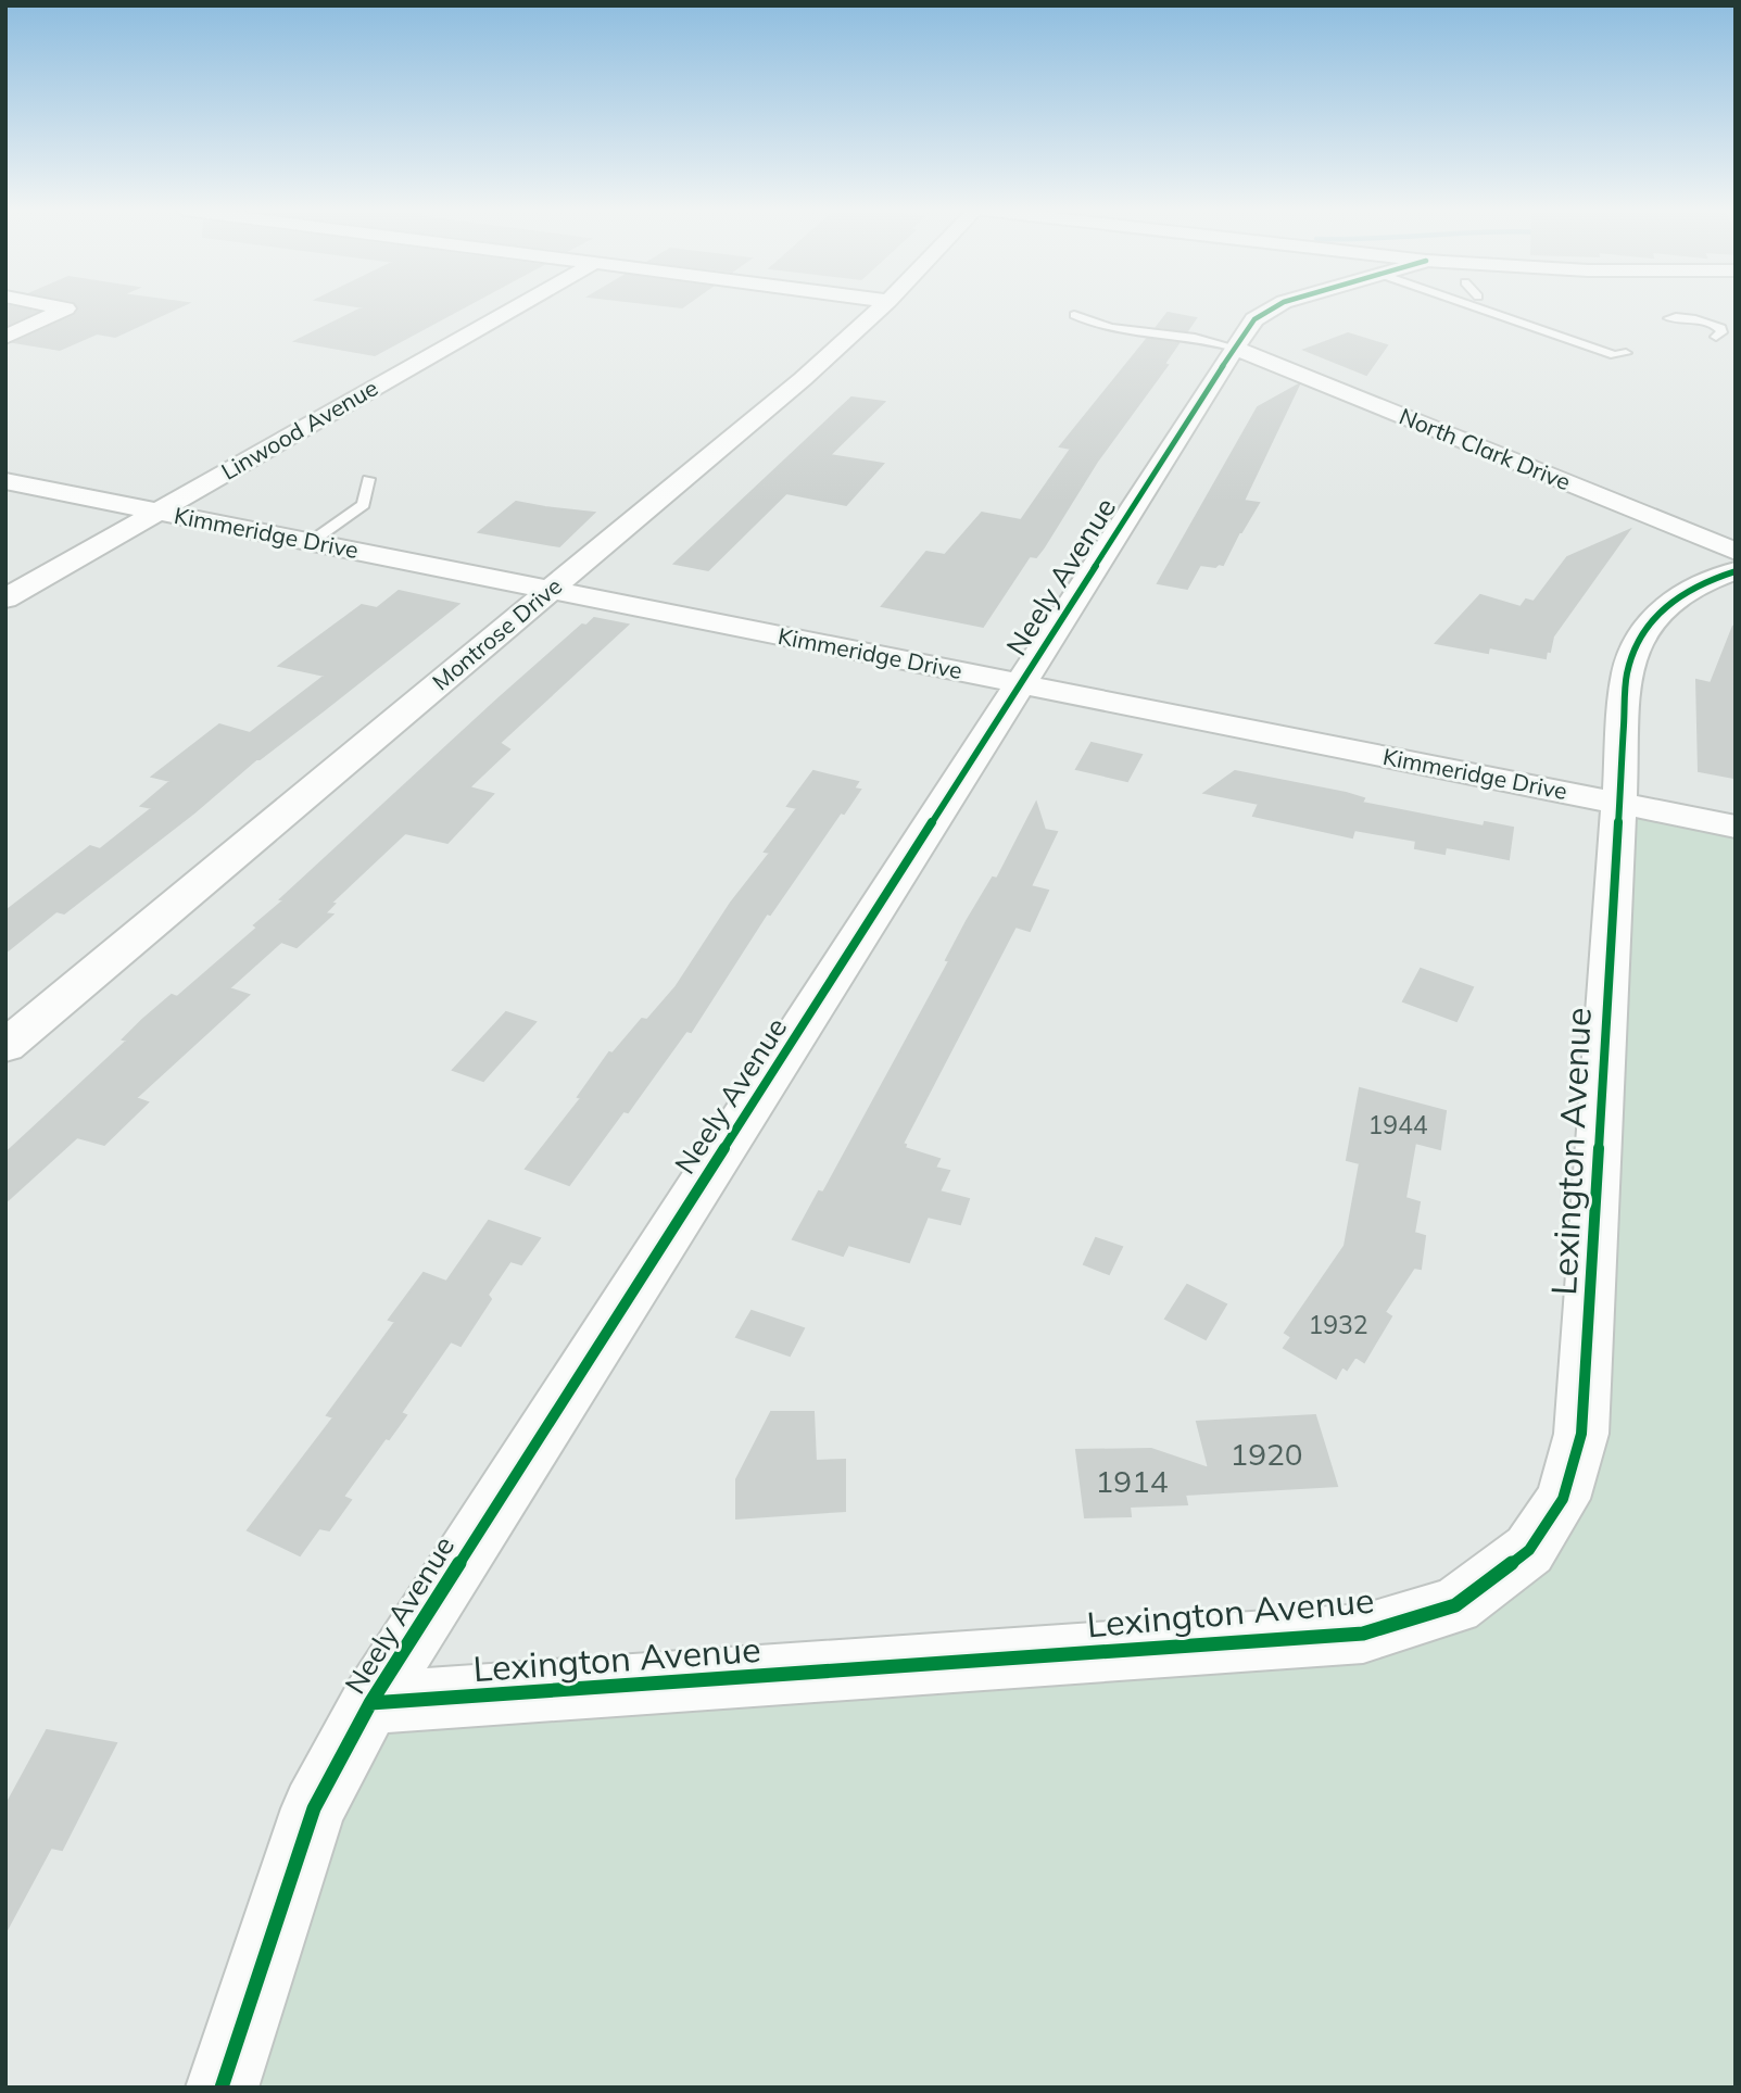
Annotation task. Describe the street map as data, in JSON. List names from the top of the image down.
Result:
{
  "streets": {
    "street": [
      "Linwood Avenue",
      "North Clark Drive",
      "Kimmeridge Drive",
      "Neely Avenue",
      "Montrose Drive",
      "Lexington Avenue"
    ]
  },
  "crossings": [
    ["Linwood Avenue", "Kimmeridge Drive"],
    ["North Clark Drive", "Neely Avenue"],
    ["Kimmeridge Drive", "Neely Avenue"],
    ["Kimmeridge Drive", "Montrose Drive"],
    ["Kimmeridge Drive", "Lexington Avenue"],
    ["Neely Avenue", "Lexington Avenue"]
  ],
  "house_numbers": [
    "1944",
    "1932",
    "1920",
    "1914"
  ]
}
